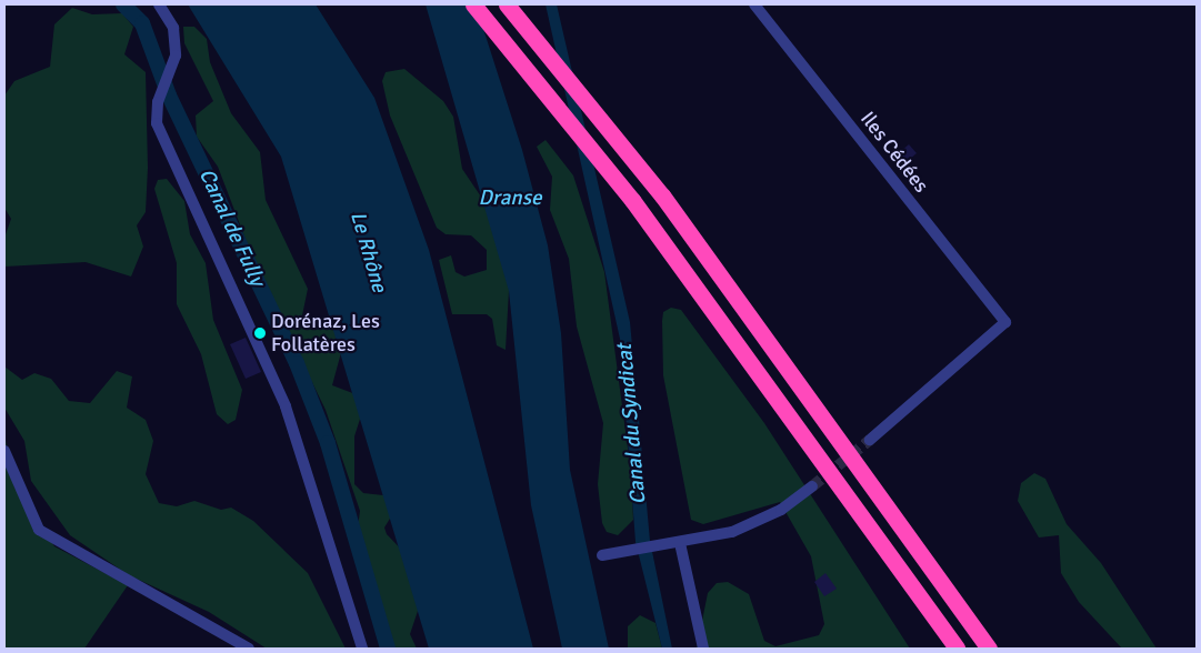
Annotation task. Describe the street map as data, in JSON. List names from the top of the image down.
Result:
{
  "streets": {
    "street": ["Iles Cédées"]
  },
  "water": [
    "Dranse",
    "Canal de Fully",
    "Le Rhône",
    "Canal du Syndicat"
  ],
  "places": ["Dorénaz, Les Follatères"]
}
